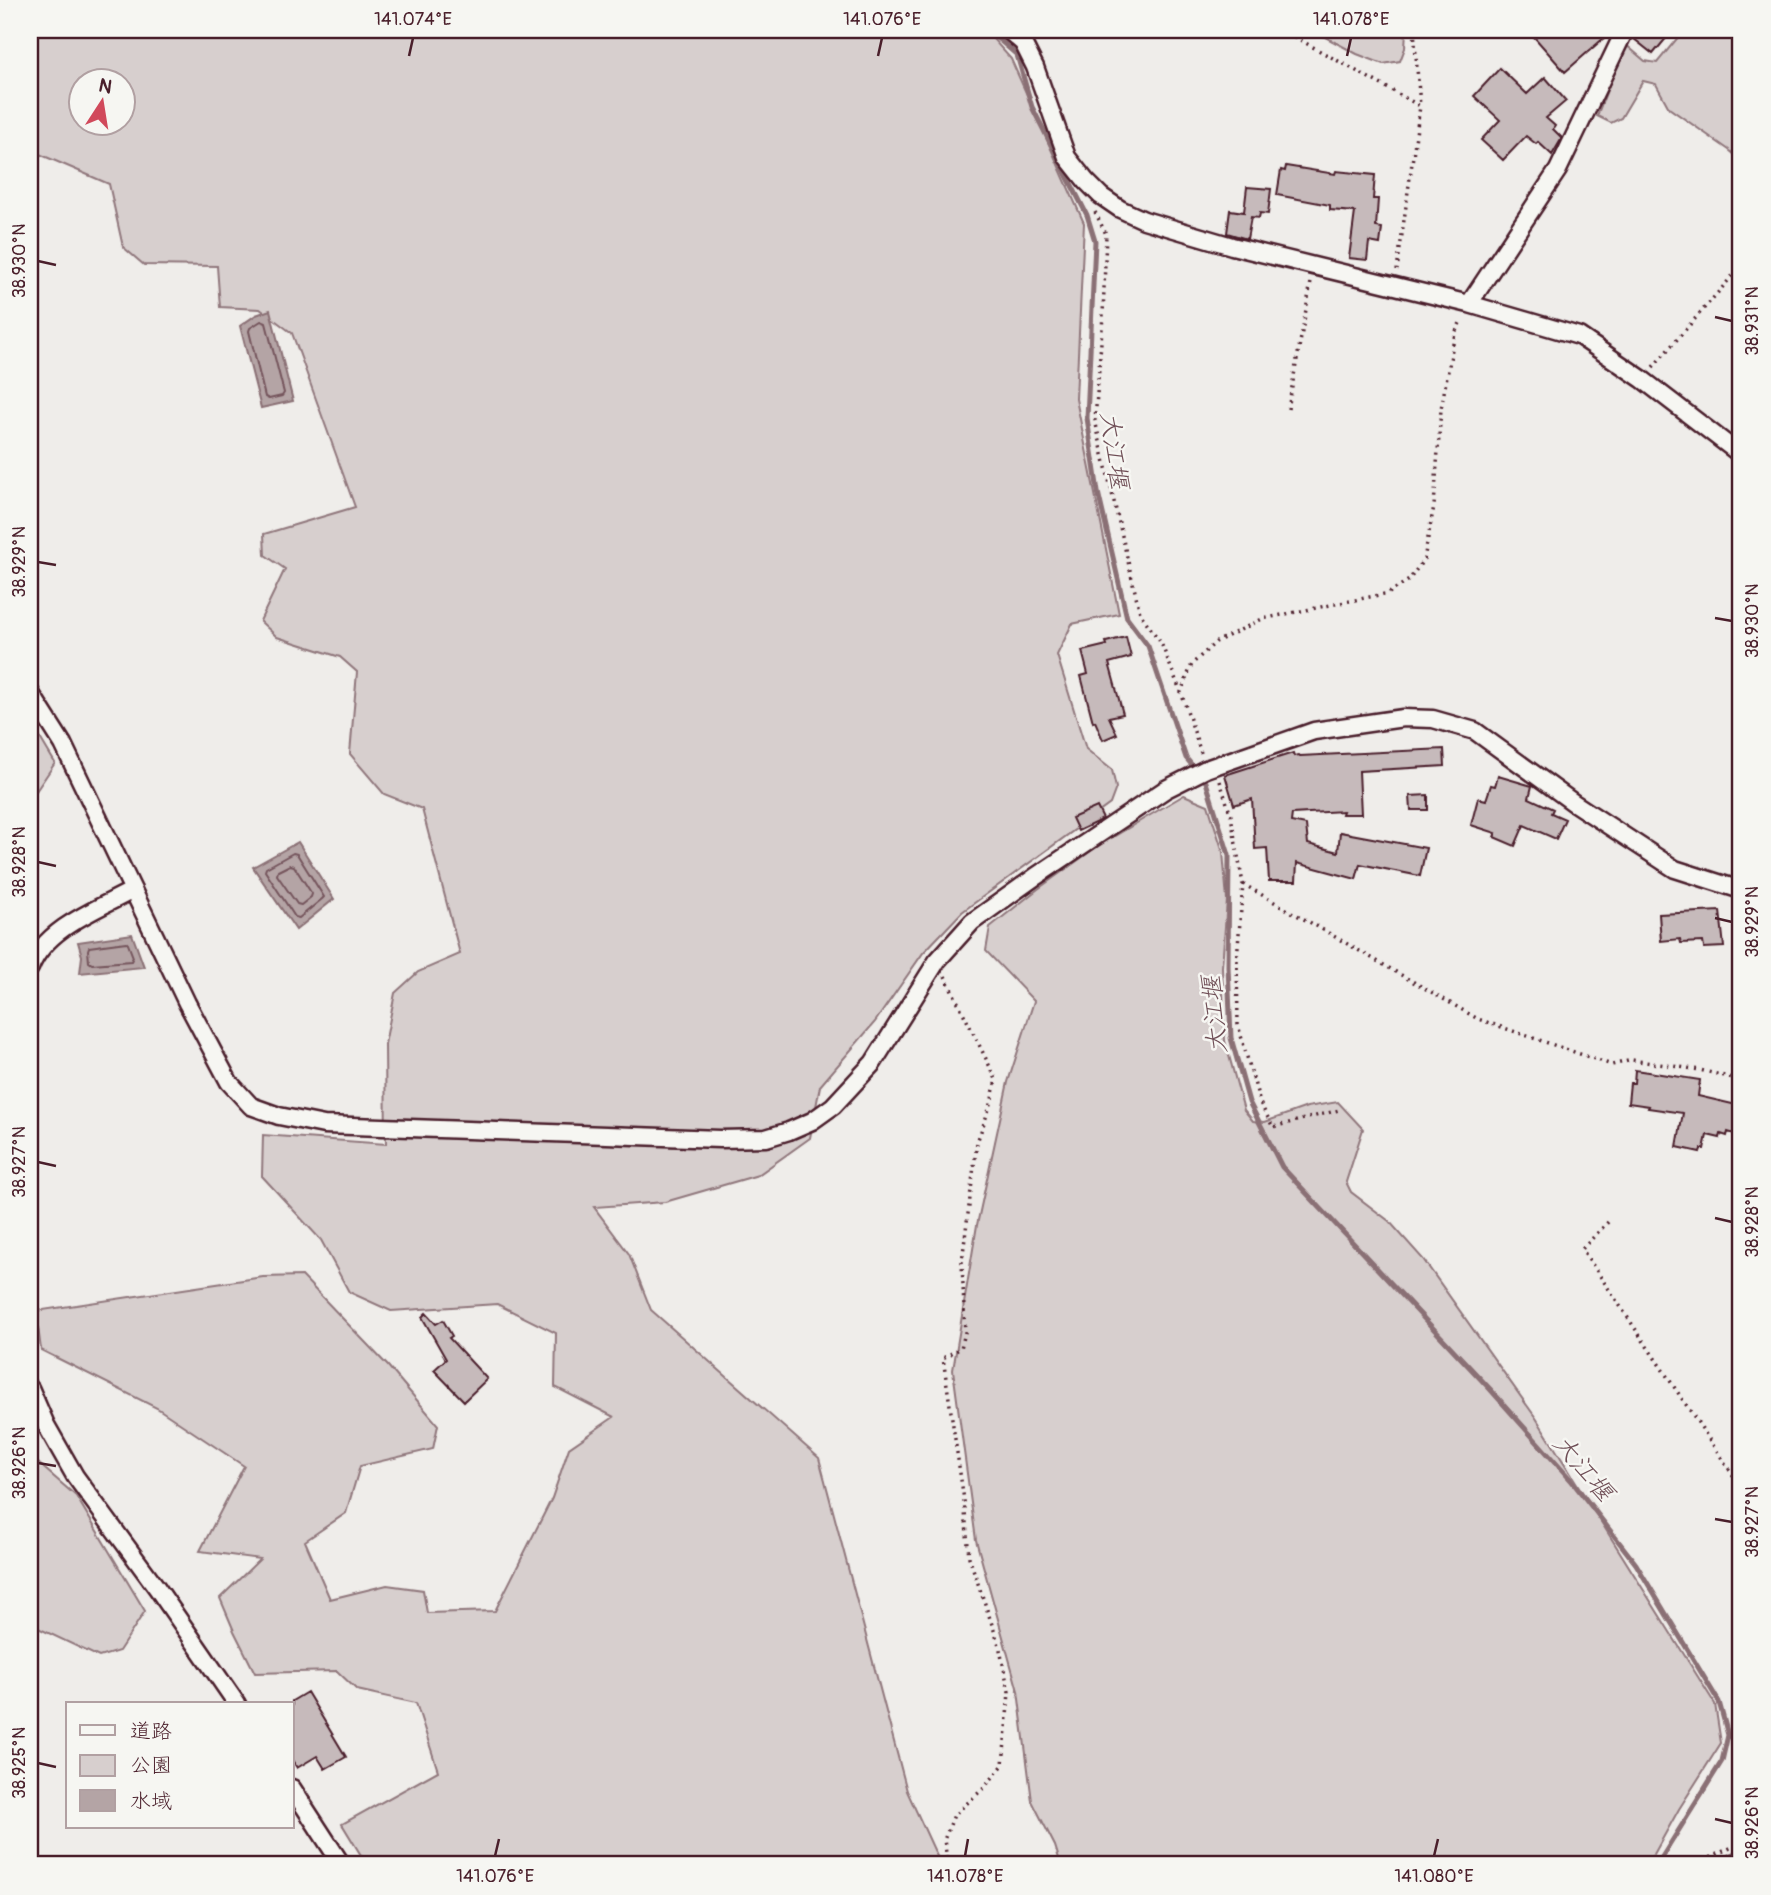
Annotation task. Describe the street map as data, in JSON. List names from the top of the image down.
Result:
{
  "water": ["大江堰"],
  "legend": ["道路", "公園", "水域"],
  "north": "top",
  "coordinates": [
    "141.074°E",
    "141.076°E",
    "141.078°E",
    "38.930°N",
    "38.931°N",
    "38.929°N",
    "38.928°N",
    "38.927°N",
    "38.926°N",
    "38.925°N",
    "141.080°E"
  ]
}
